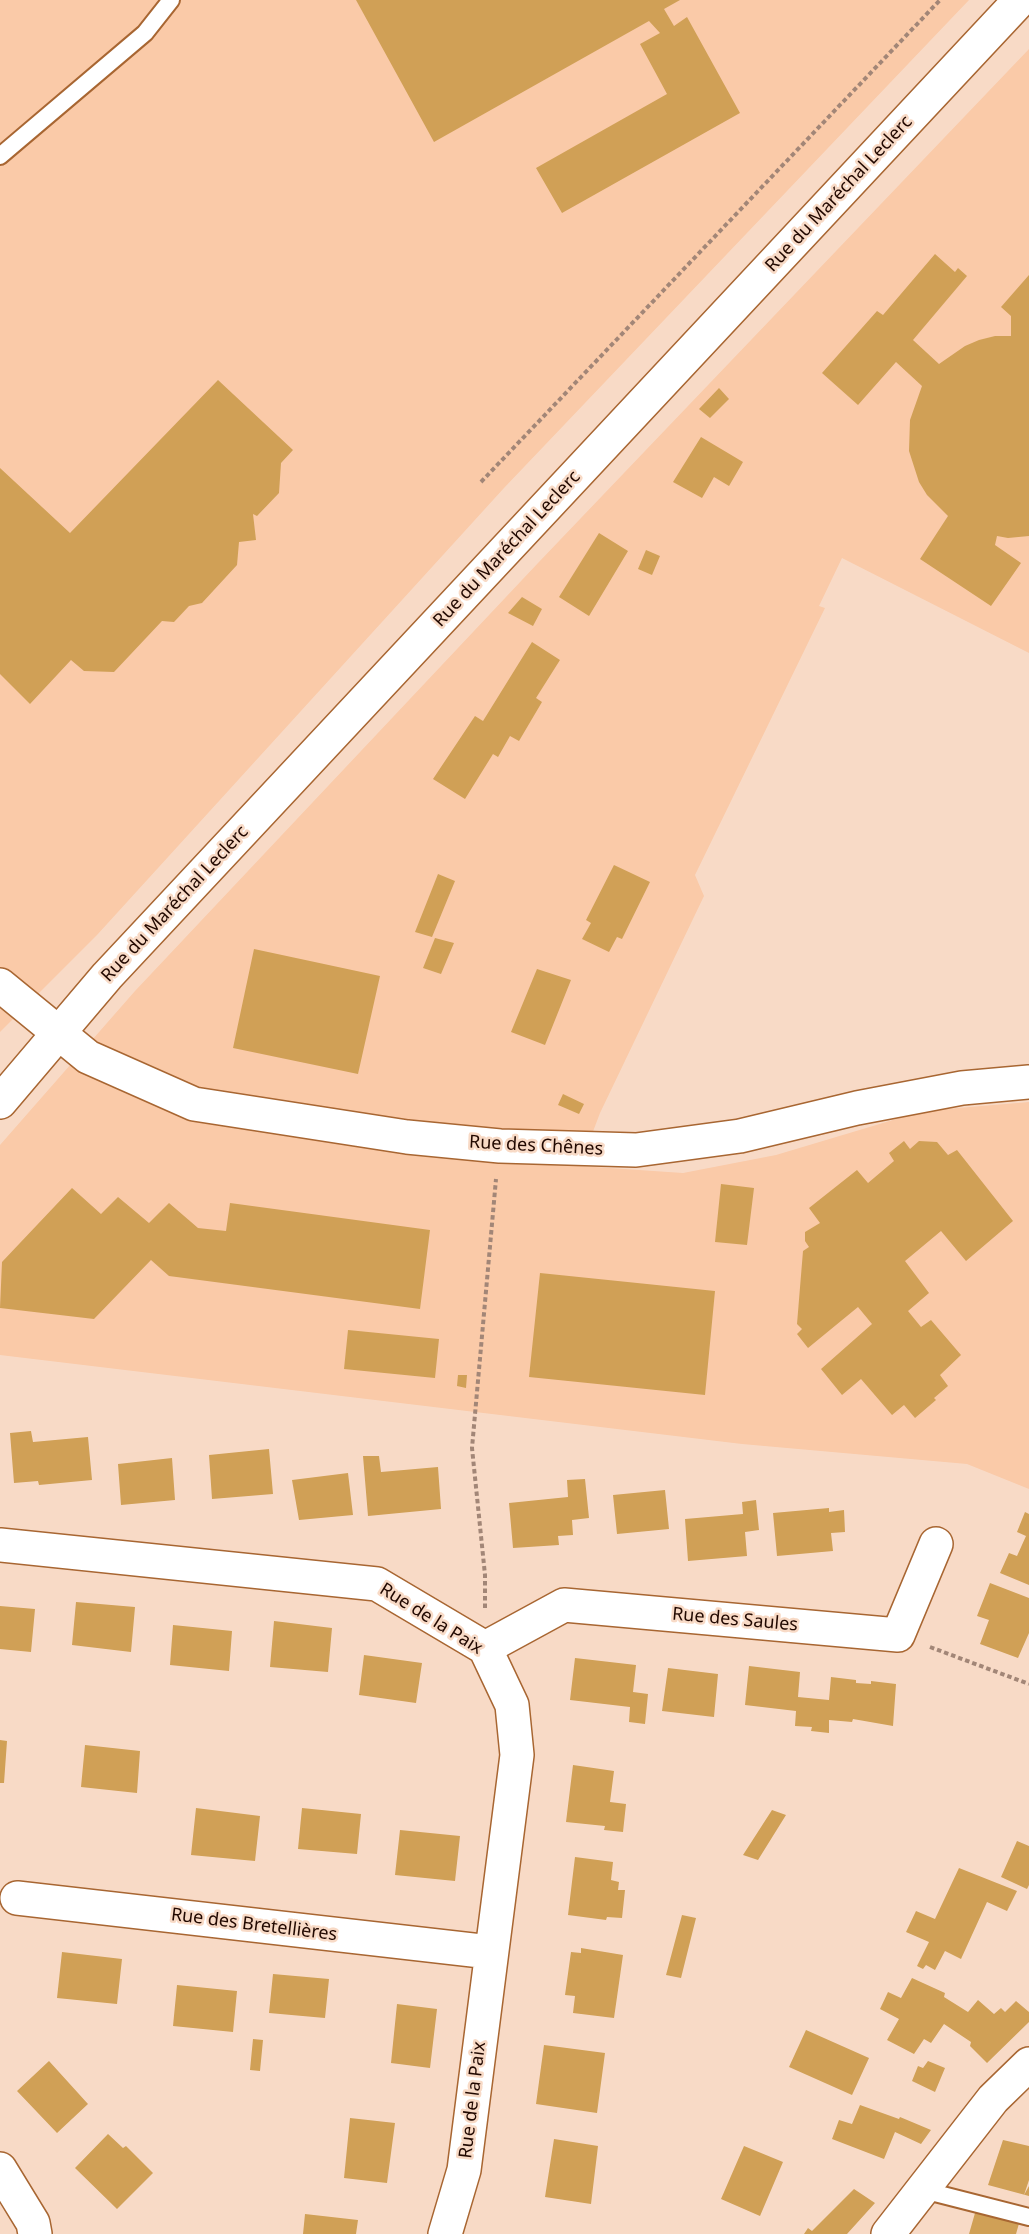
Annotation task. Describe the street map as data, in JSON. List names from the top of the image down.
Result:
{
  "streets": {
    "street": [
      "Rue du Maréchal Leclerc",
      "Rue des Chênes",
      "Rue de la Paix",
      "Rue des Saules",
      "Rue des Bretellières"
    ]
  },
  "crossings": [
    ["Rue du Maréchal Leclerc", "Rue des Chênes"],
    ["Rue de la Paix", "Rue des Saules"],
    ["Rue de la Paix", "Rue des Bretellières"]
  ]
}
